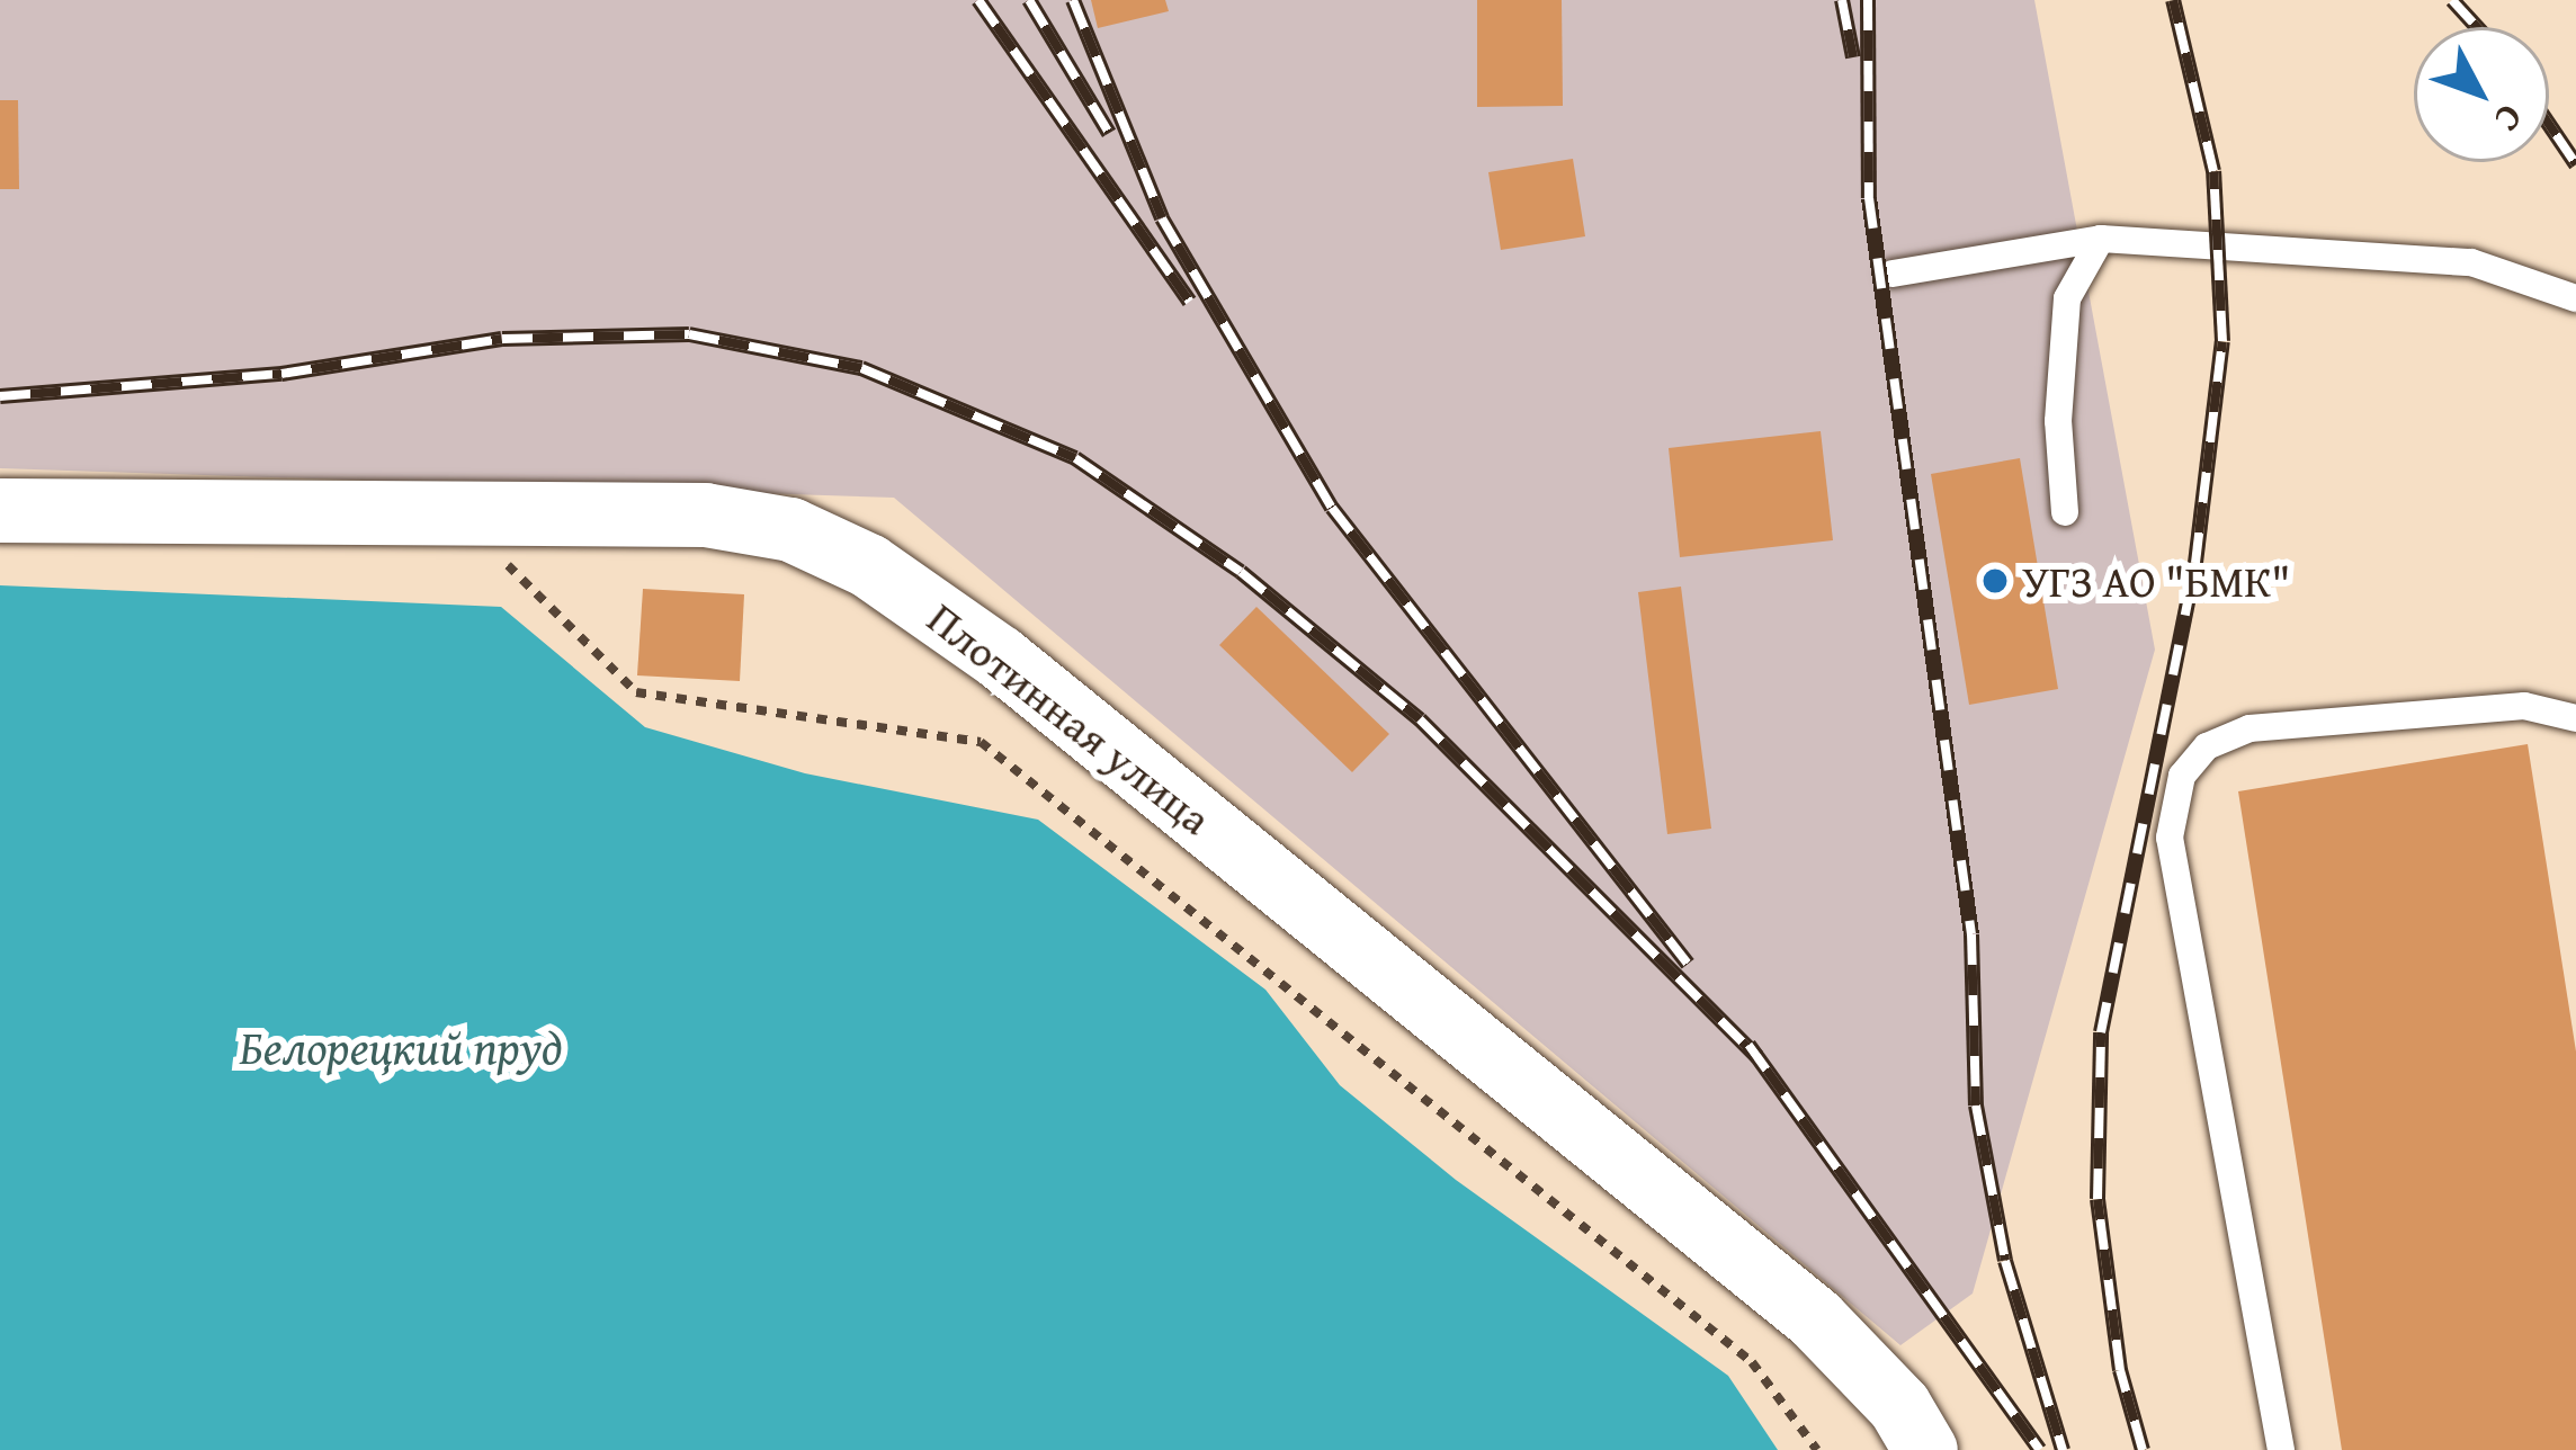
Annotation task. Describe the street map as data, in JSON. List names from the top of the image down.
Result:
{
  "streets": {
    "street": ["Плотинная улица"]
  },
  "water": ["Белорецкий пруд"],
  "places": ["УГЗ АО \"БМК\""],
  "north": "bottom right"
}
